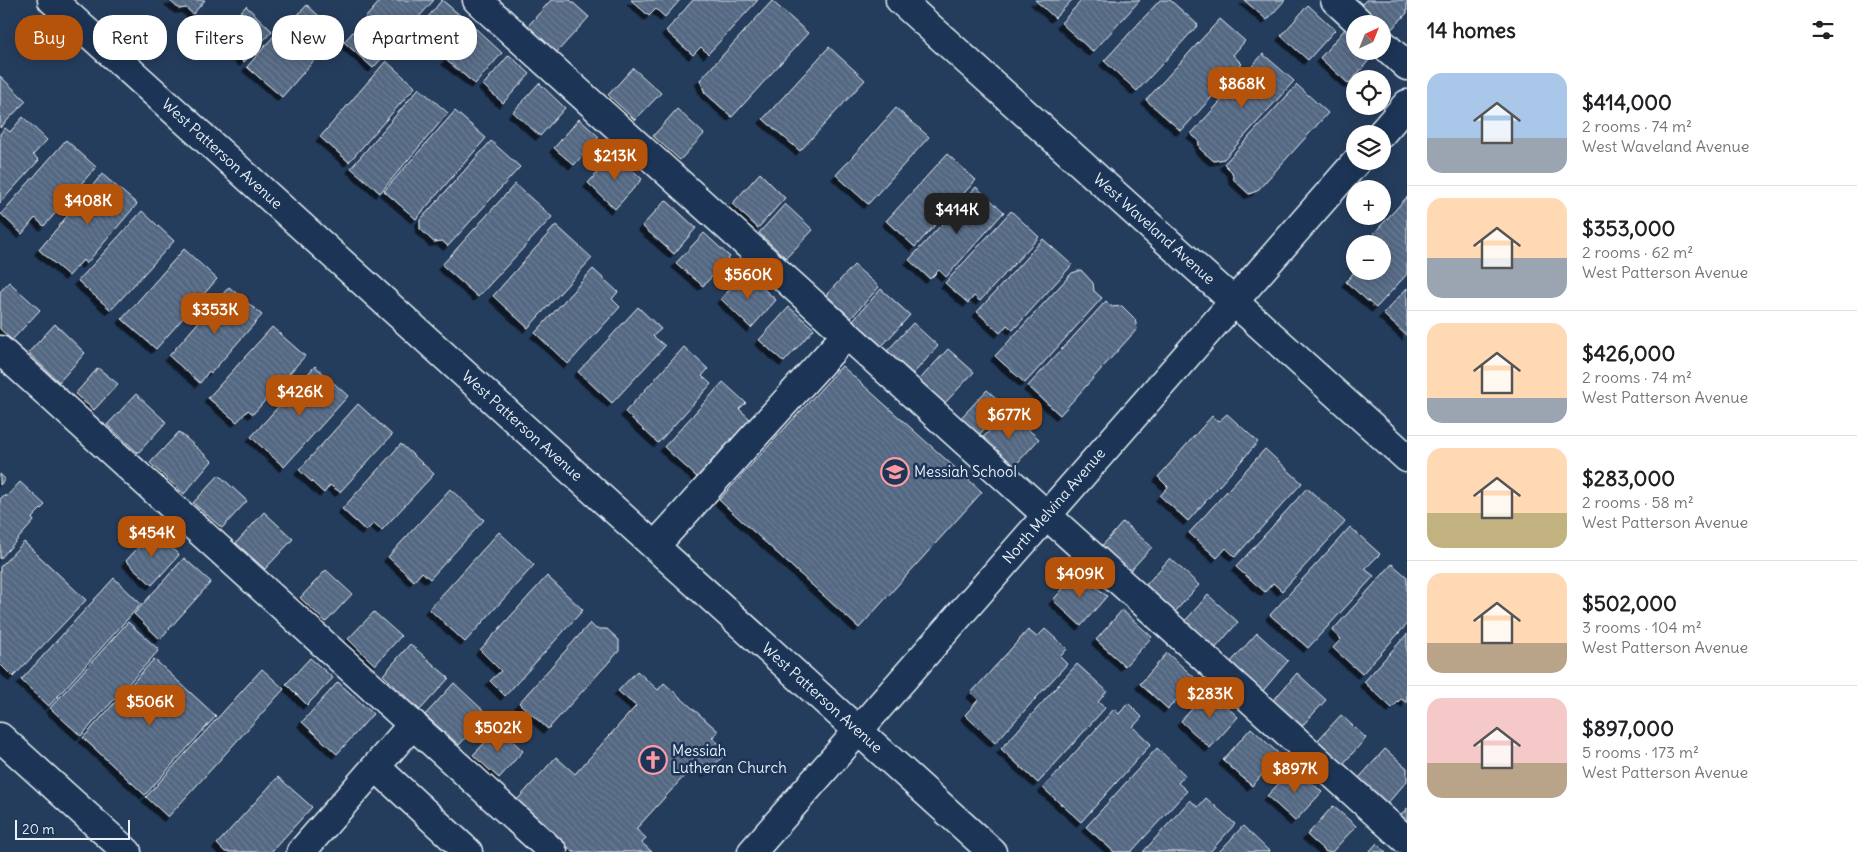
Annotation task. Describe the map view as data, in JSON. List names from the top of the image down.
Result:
{
  "streets": {
    "street": ["West Patterson Avenue", "West Waveland Avenue", "North Melvina Avenue"]
  },
  "crossings": [
    ["West Patterson Avenue", "North Melvina Avenue"],
    ["West Waveland Avenue", "North Melvina Avenue"]
  ],
  "places": {
    "school or university": ["Messiah School"],
    "church": ["Messiah Lutheran Church"]
  },
  "scale_bar": "20 m",
  "north": "top right",
  "page": {
    "heading": "14 homes",
    "map_buttons": ["+", "−"],
    "chip": [
      "Buy",
      "Rent",
      "Filters",
      "New",
      "Apartment"
    ],
    "list": [
      {
        "name": "$414,000",
        "note": "2 rooms · 74 m² · West Waveland Avenue"
      },
      {
        "name": "$353,000",
        "note": "2 rooms · 62 m² · West Patterson Avenue"
      },
      {
        "name": "$426,000",
        "note": "2 rooms · 74 m² · West Patterson Avenue"
      },
      {
        "name": "$283,000",
        "note": "2 rooms · 58 m² · West Patterson Avenue"
      },
      {
        "name": "$502,000",
        "note": "3 rooms · 104 m² · West Patterson Avenue"
      },
      {
        "name": "$897,000",
        "note": "5 rooms · 173 m² · West Patterson Avenue"
      }
    ],
    "price": [
      "$868K",
      "$213K",
      "$408K",
      "$414K",
      "$560K",
      "$353K",
      "$426K",
      "$677K",
      "$454K",
      "$409K",
      "$283K",
      "$506K",
      "$502K",
      "$897K"
    ],
    "scale": "20 m"
  }
}
